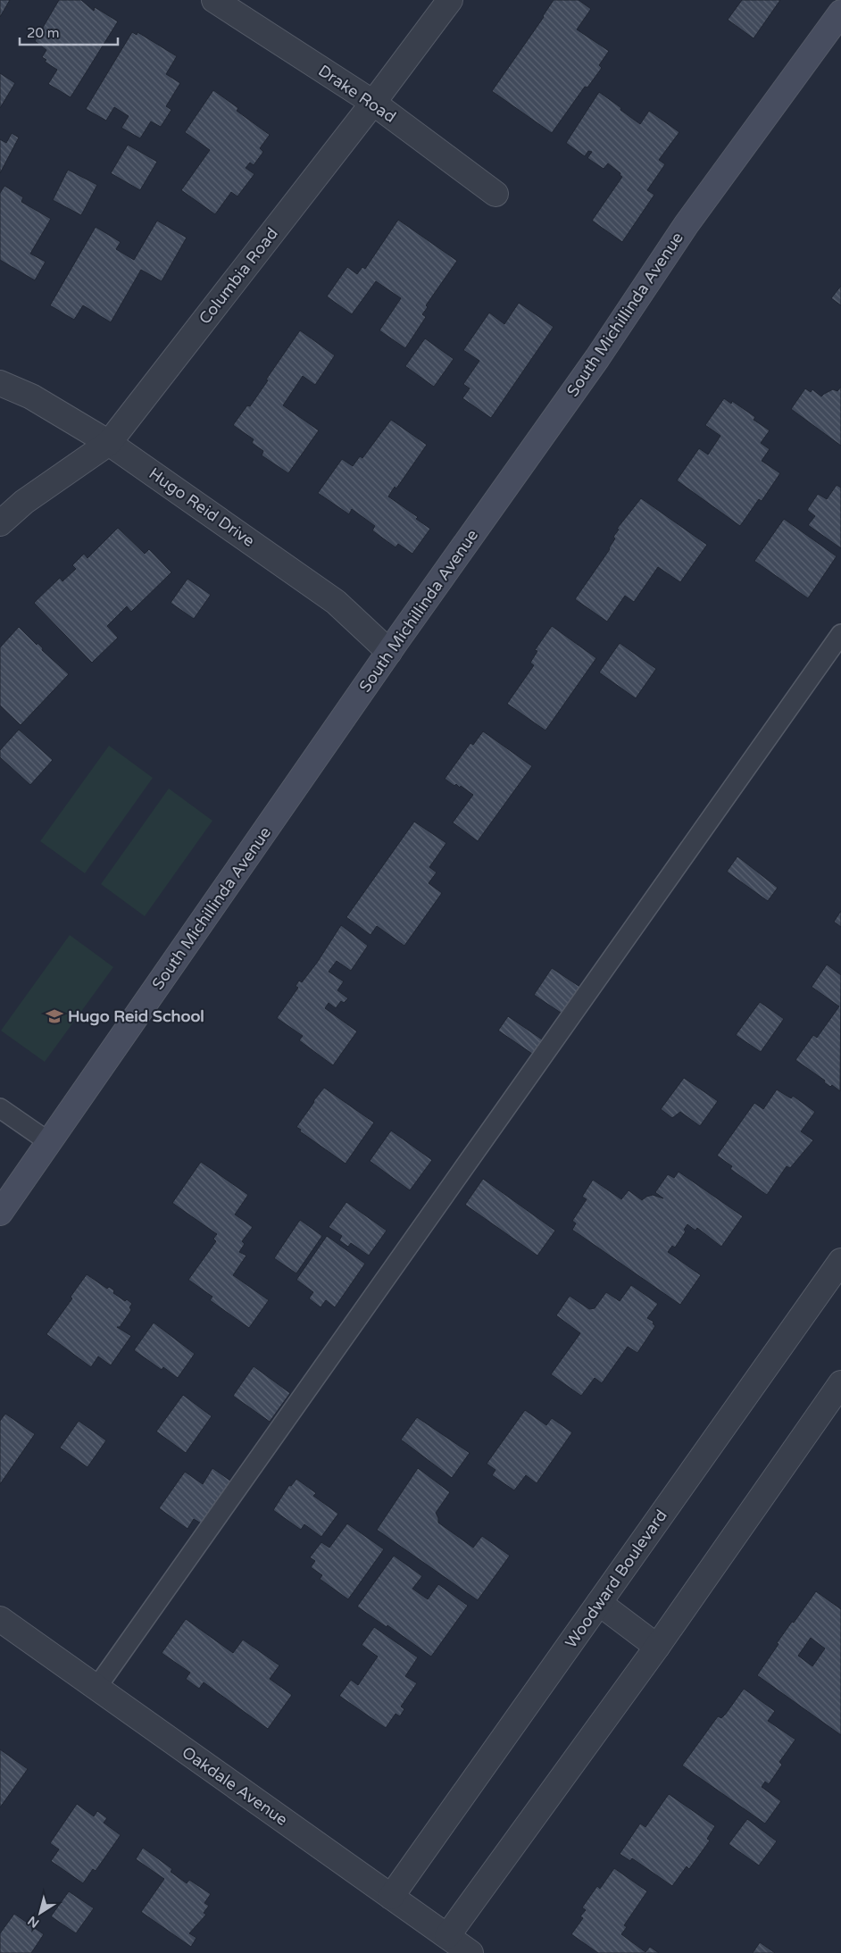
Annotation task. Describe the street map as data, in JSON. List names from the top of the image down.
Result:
{
  "streets": {
    "main road": ["South Michillinda Avenue"],
    "street": [
      "Drake Road",
      "Columbia Road",
      "Hugo Reid Drive",
      "Woodward Boulevard",
      "Oakdale Avenue"
    ]
  },
  "crossings": [
    ["Drake Road", "Columbia Road"],
    ["Columbia Road", "Hugo Reid Drive"],
    ["South Michillinda Avenue", "Hugo Reid Drive"],
    ["Woodward Boulevard", "Oakdale Avenue"]
  ],
  "places": {
    "school or university": ["Hugo Reid School"]
  },
  "scale_bar": "20 m",
  "north": "bottom left"
}
